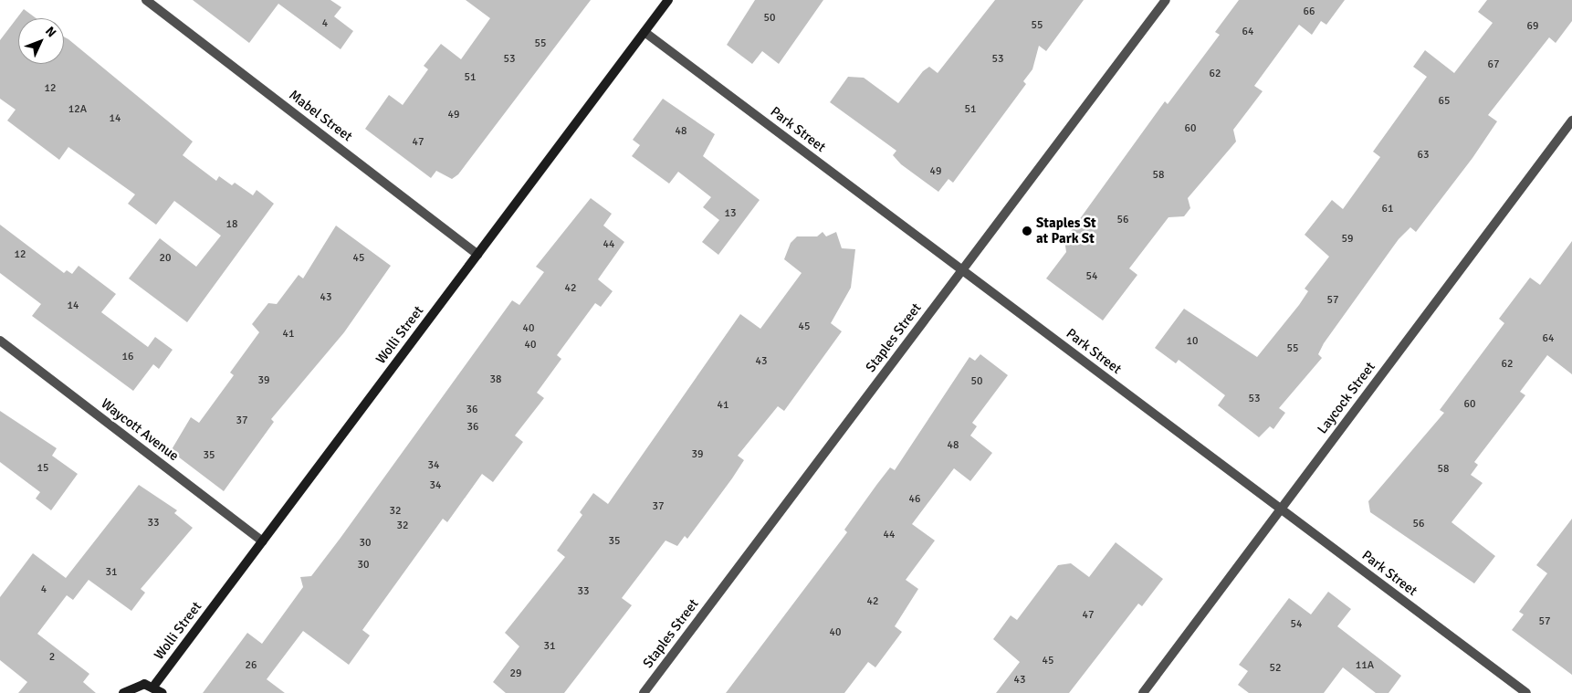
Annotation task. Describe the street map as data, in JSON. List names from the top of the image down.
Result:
{
  "streets": {
    "street": [
      "Mabel Street",
      "Park Street",
      "Wolli Street",
      "Staples Street",
      "Laycock Street",
      "Waycott Avenue"
    ]
  },
  "crossings": [
    ["Mabel Street", "Wolli Street"],
    ["Park Street", "Wolli Street"],
    ["Park Street", "Staples Street"],
    ["Park Street", "Laycock Street"],
    ["Wolli Street", "Waycott Avenue"]
  ],
  "places": ["Staples St at Park St"],
  "house_numbers": [
    "66",
    "50",
    "4",
    "55",
    "69",
    "64",
    "55",
    "53",
    "53",
    "67",
    "62",
    "51",
    "12",
    "65",
    "12A",
    "51",
    "49",
    "14",
    "60",
    "48",
    "47",
    "63",
    "49",
    "58",
    "61",
    "13",
    "56",
    "18",
    "59",
    "44",
    "12",
    "20",
    "45",
    "54",
    "42",
    "43",
    "57",
    "14",
    "45",
    "40",
    "41",
    "64",
    "10",
    "40",
    "55",
    "16",
    "43",
    "62",
    "38",
    "39",
    "50",
    "53",
    "60",
    "41",
    "36",
    "37",
    "36",
    "48",
    "39",
    "35",
    "34",
    "15",
    "58",
    "34",
    "46",
    "37",
    "32",
    "33",
    "56",
    "32",
    "44",
    "35",
    "30",
    "30",
    "31",
    "4",
    "33",
    "42",
    "47",
    "57",
    "54",
    "40",
    "31",
    "2",
    "45",
    "26",
    "11A",
    "52",
    "29",
    "43"
  ],
  "north": "top right"
}
